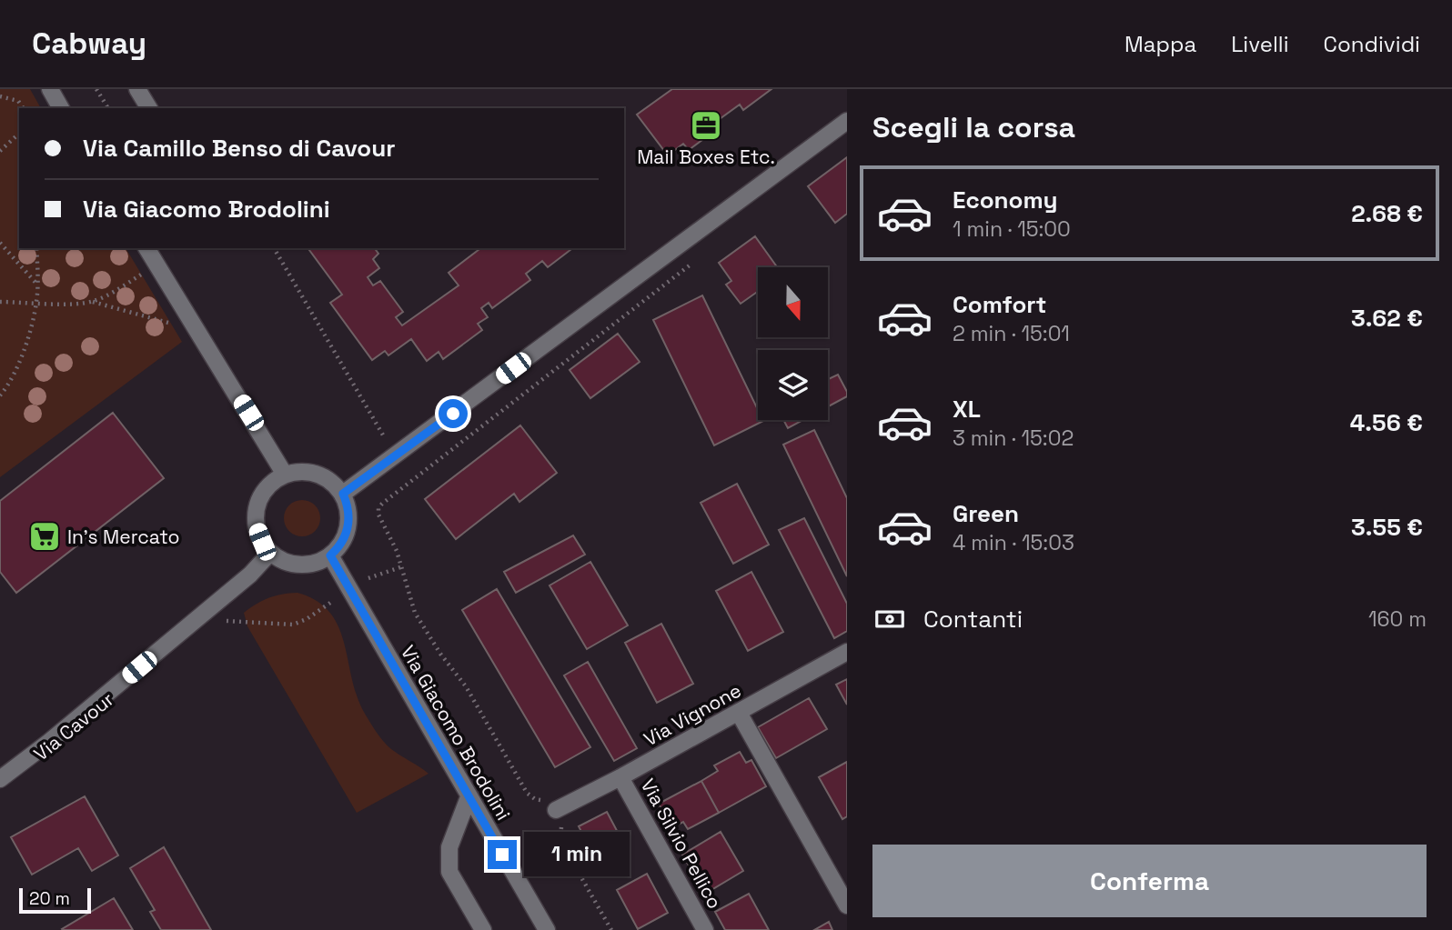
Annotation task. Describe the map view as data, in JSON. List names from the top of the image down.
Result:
{
  "streets": {
    "street": ["Via Vignone", "Via Giacomo Brodolini", "Via Silvio Pellico"]
  },
  "crossings": [
    ["Via Vignone", "Via Silvio Pellico"]
  ],
  "places": {
    "office": ["Mail Boxes Etc."],
    "supermarket": ["In's Mercato"]
  },
  "scale_bar": "20 m",
  "north": "bottom",
  "page": {
    "header": "Cabway",
    "nav": ["Mappa", "Livelli", "Condividi"],
    "heading": "Scegli la corsa",
    "banner": ["Via Camillo Benso di Cavour", "Via Giacomo Brodolini"],
    "list": [
      {
        "name": "Economy",
        "note": "1 min · 15:00",
        "value": "2.68 €"
      },
      {
        "name": "Comfort",
        "note": "2 min · 15:01",
        "value": "3.62 €"
      },
      {
        "name": "XL",
        "note": "3 min · 15:02",
        "value": "4.56 €"
      },
      {
        "name": "Green",
        "note": "4 min · 15:03",
        "value": "3.55 €"
      }
    ],
    "pay": ["Contanti", "160 m"],
    "bubble": "1 min",
    "buttons": "Conferma",
    "scale": "20 m"
  }
}
